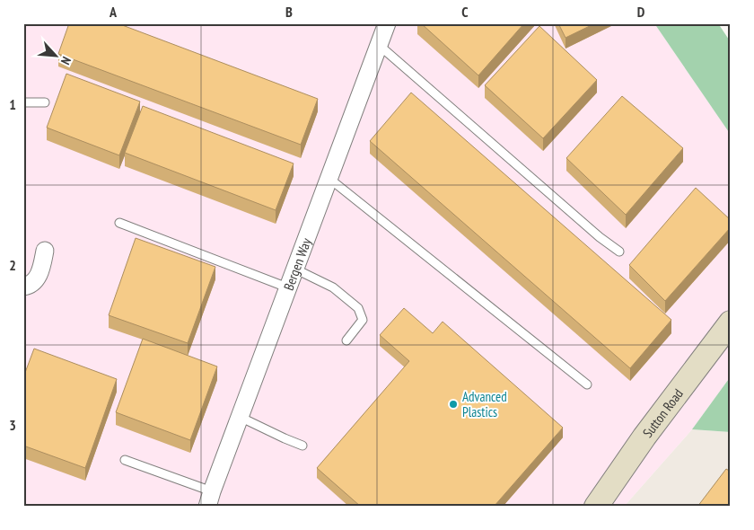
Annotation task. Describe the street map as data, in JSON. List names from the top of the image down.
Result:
{
  "streets": {
    "street": ["Bergen Way", "Sutton Road"]
  },
  "places": ["Advanced Plastics"],
  "north": "bottom right",
  "grid": {
    "columns": [
      "A",
      "B",
      "C",
      "D"
    ],
    "rows": ["1", "2", "3"]
  }
}
